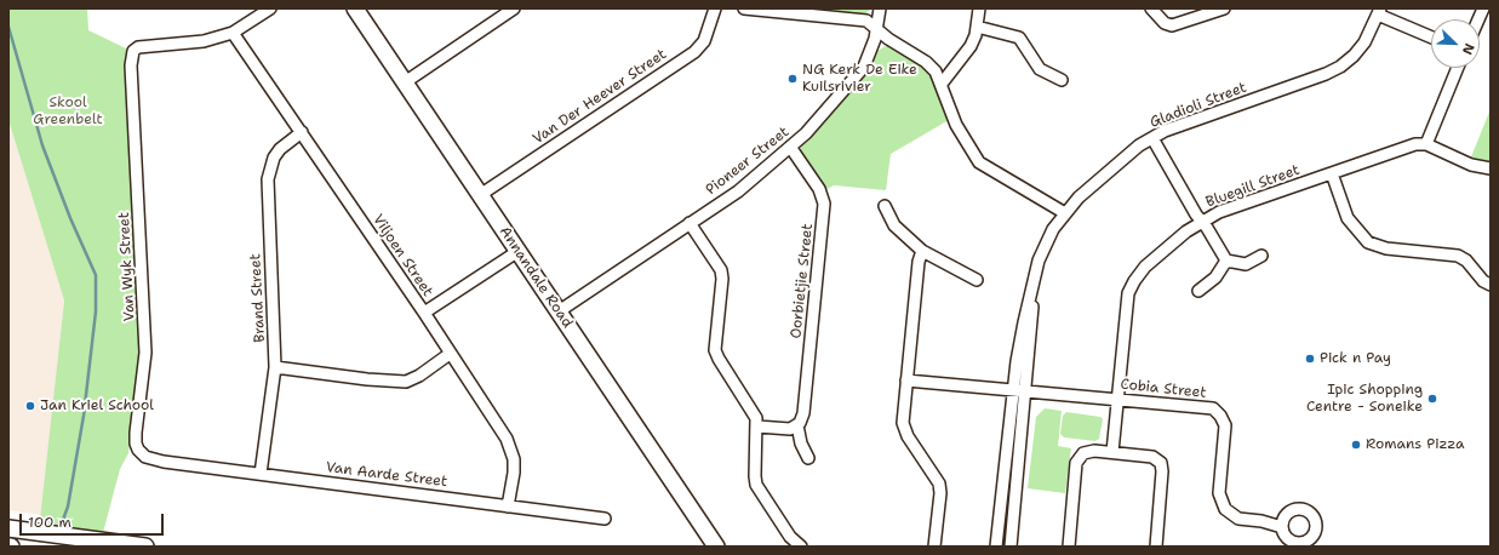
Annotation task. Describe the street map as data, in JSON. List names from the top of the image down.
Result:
{
  "streets": {
    "street": [
      "Van Der Heever Street",
      "Gladioli Street",
      "Pioneer Street",
      "Bluegill Street",
      "Viljoen Street",
      "Van Wyk Street",
      "Annandale Road",
      "Oorbietjie Street",
      "Brand Street",
      "Cobia Street",
      "Van Aarde Street"
    ]
  },
  "crossings": [
    ["Van Der Heever Street", "Annandale Road"],
    ["Gladioli Street", "Cobia Street"],
    ["Pioneer Street", "Annandale Road"],
    ["Pioneer Street", "Oorbietjie Street"],
    ["Bluegill Street", "Cobia Street"],
    ["Viljoen Street", "Van Wyk Street"],
    ["Viljoen Street", "Brand Street"],
    ["Viljoen Street", "Van Aarde Street"],
    ["Van Wyk Street", "Van Aarde Street"],
    ["Brand Street", "Van Aarde Street"]
  ],
  "parks": ["Skool Greenbelt"],
  "places": [
    "NG Kerk De Eike Kuilsrivier",
    "Pick n Pay",
    "Ipic Shopping Centre - Soneike",
    "Jan Kriel School",
    "Romans Pizza"
  ],
  "scale_bar": "100 m",
  "north": "bottom right"
}
